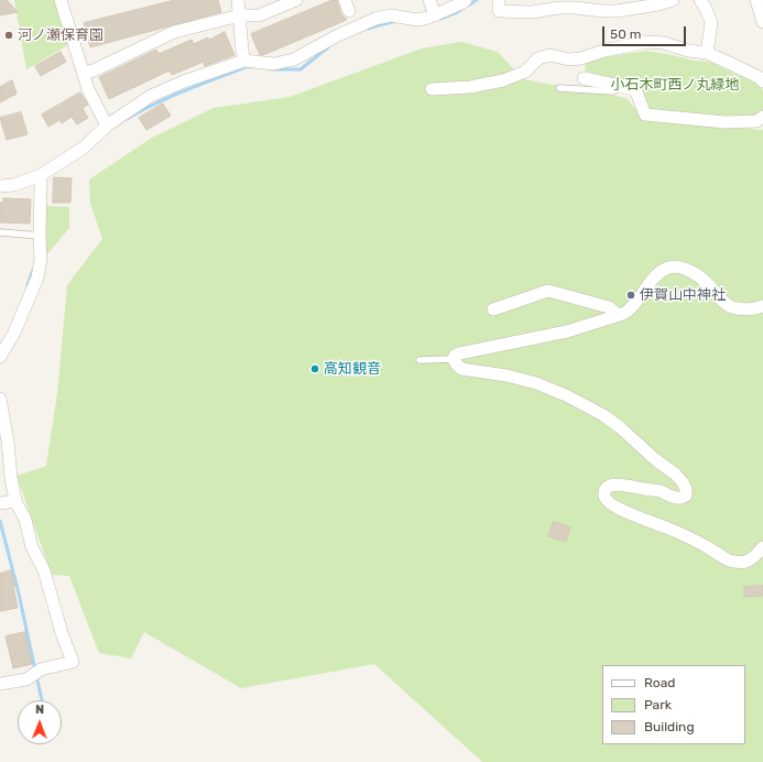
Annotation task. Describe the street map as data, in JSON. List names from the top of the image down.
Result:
{
  "parks": ["小石木町西ノ丸緑地"],
  "places": ["河ノ瀬保育園", "伊賀山中神社", "高知観音"],
  "legend": ["Road", "Park", "Building"],
  "scale_bar": "50 m",
  "north": "top"
}
